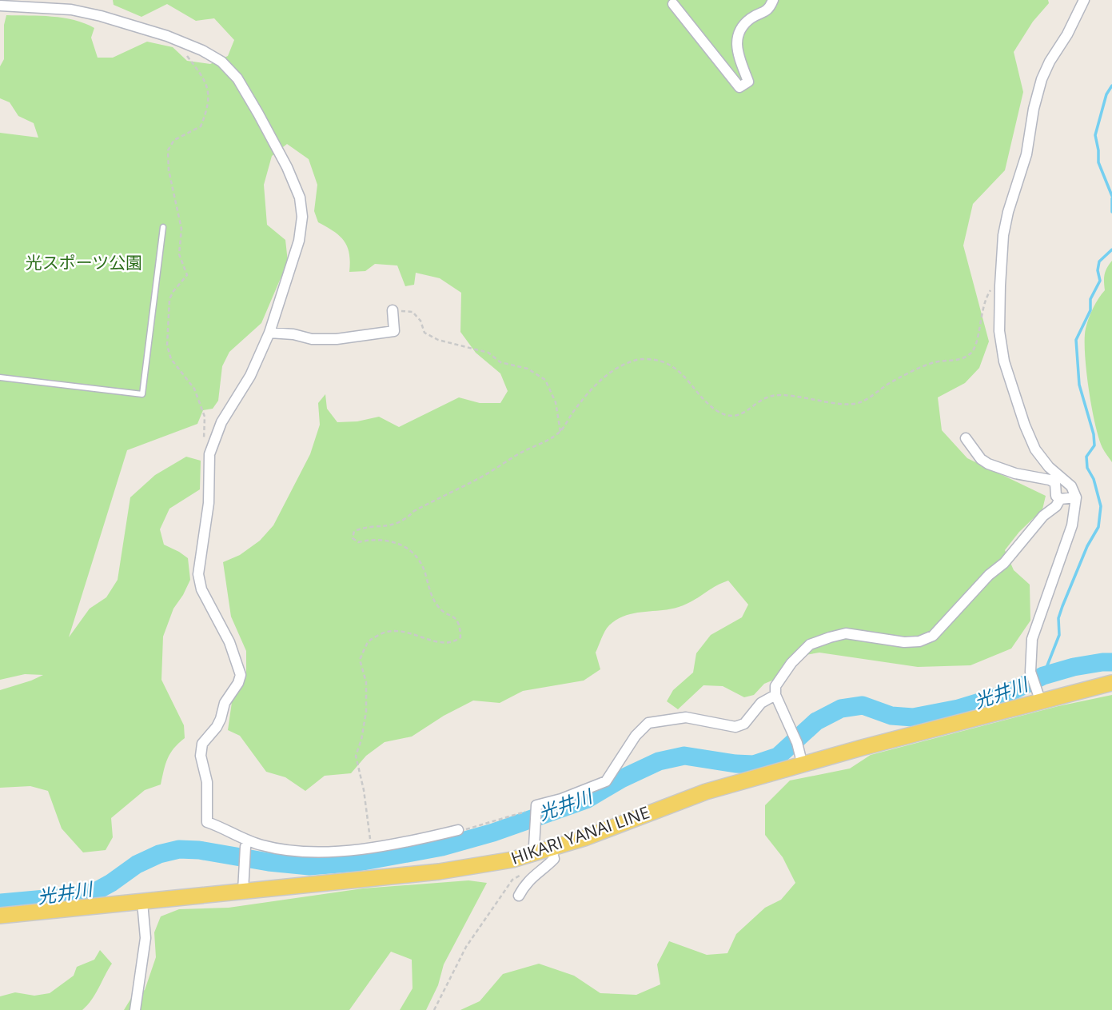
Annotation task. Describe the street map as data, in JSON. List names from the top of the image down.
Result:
{
  "streets": {
    "main road": ["HIKARI YANAI LINE"]
  },
  "water": ["光井川"],
  "parks": ["光スポーツ公園"]
}
